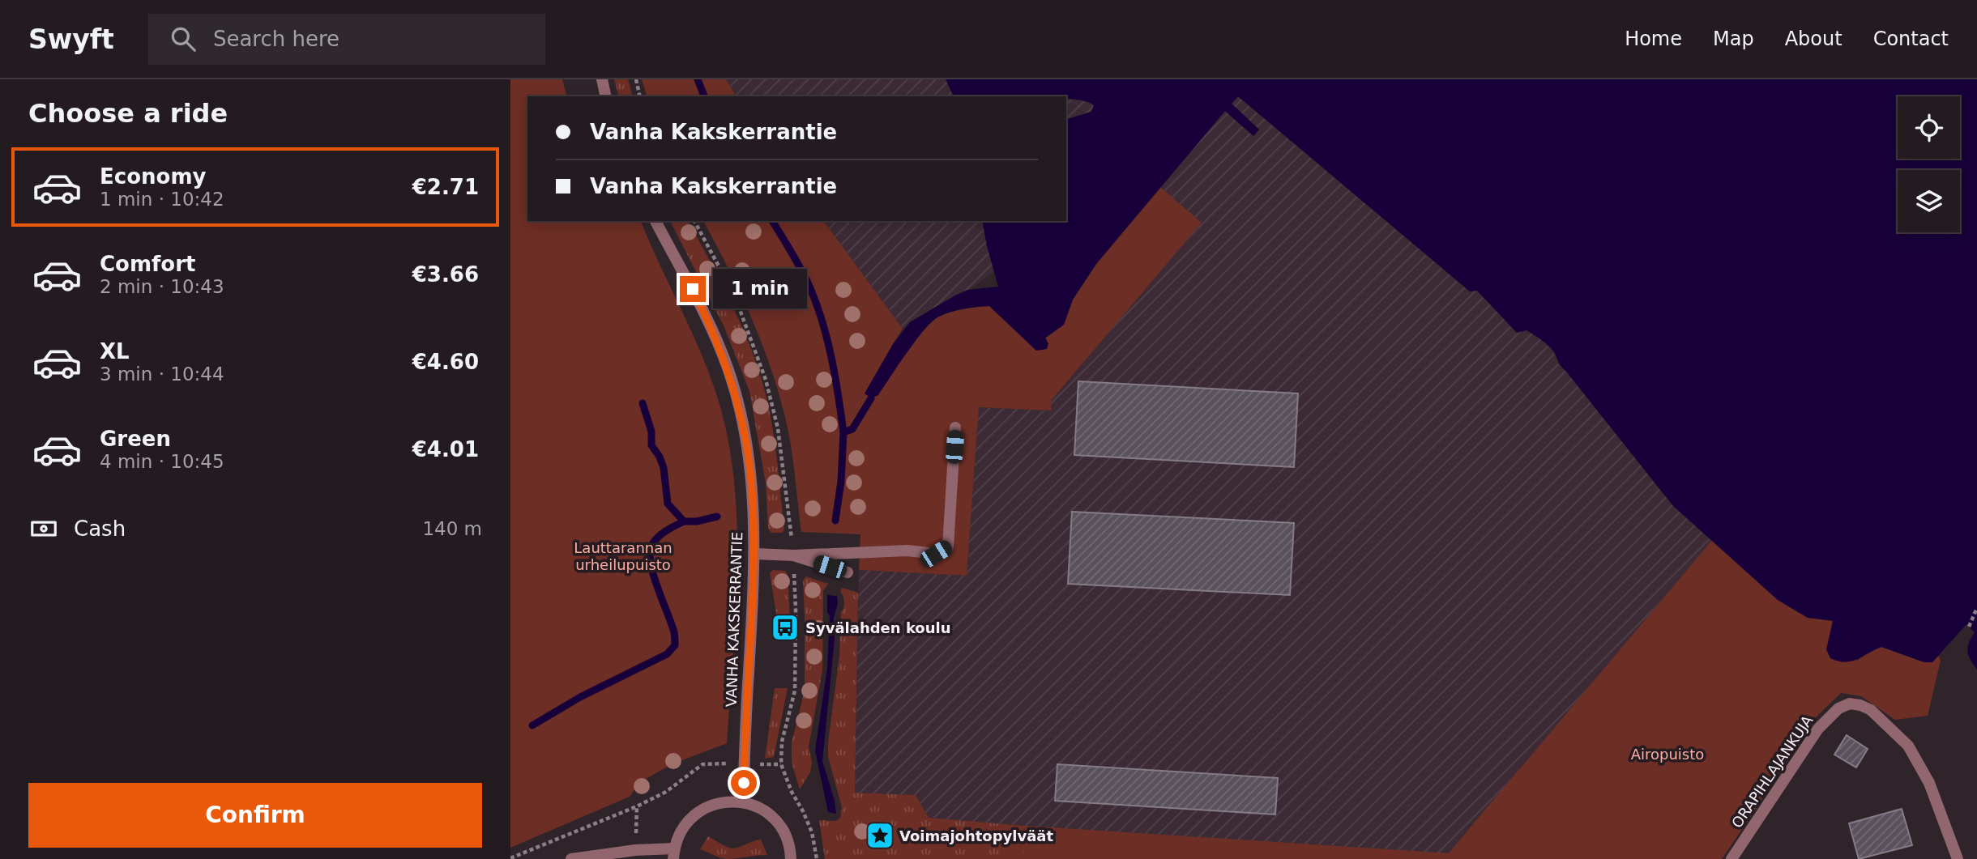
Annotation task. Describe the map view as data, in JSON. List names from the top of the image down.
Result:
{
  "streets": {
    "street": ["VANHA KAKSKERRANTIE", "ORAPIHLAJANKUJA"]
  },
  "parks": ["Lauttarannan urheilupuisto", "Airopuisto"],
  "places": {
    "bus stop": ["Syvälahden koulu"],
    "place": ["Voimajohtopylväät"]
  },
  "page": {
    "header": "Swyft",
    "search": "Search here",
    "nav": [
      "Home",
      "Map",
      "About",
      "Contact"
    ],
    "heading": "Choose a ride",
    "banner": ["Vanha Kakskerrantie", "Vanha Kakskerrantie"],
    "list": [
      {
        "name": "Economy",
        "note": "1 min · 10:42",
        "value": "€2.71"
      },
      {
        "name": "Comfort",
        "note": "2 min · 10:43",
        "value": "€3.66"
      },
      {
        "name": "XL",
        "note": "3 min · 10:44",
        "value": "€4.60"
      },
      {
        "name": "Green",
        "note": "4 min · 10:45",
        "value": "€4.01"
      }
    ],
    "bubble": "1 min",
    "pay": ["Cash", "140 m"],
    "buttons": "Confirm"
  }
}
